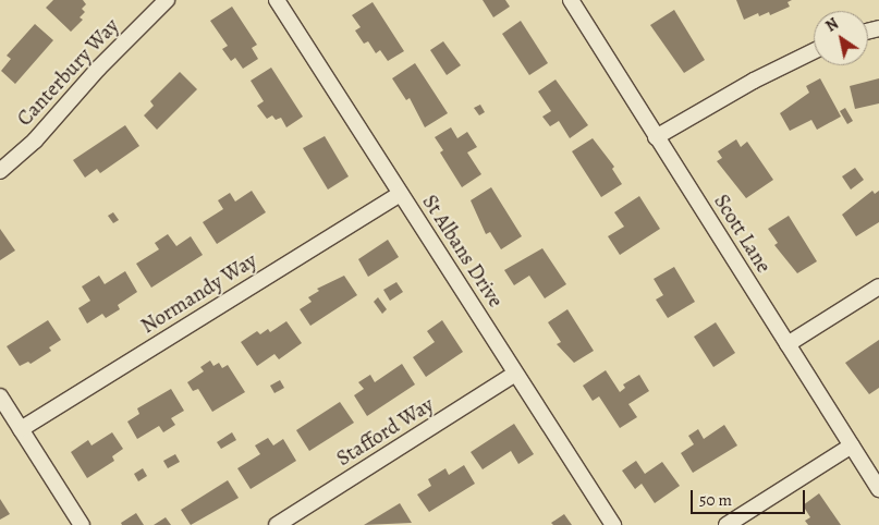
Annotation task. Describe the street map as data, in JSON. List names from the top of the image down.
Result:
{
  "streets": {
    "street": [
      "Canterbury Way",
      "Scott Lane",
      "St Albans Drive",
      "Normandy Way",
      "Stafford Way"
    ]
  },
  "crossings": [
    ["St Albans Drive", "Normandy Way"],
    ["St Albans Drive", "Stafford Way"]
  ],
  "scale_bar": "50 m",
  "north": "top left"
}
